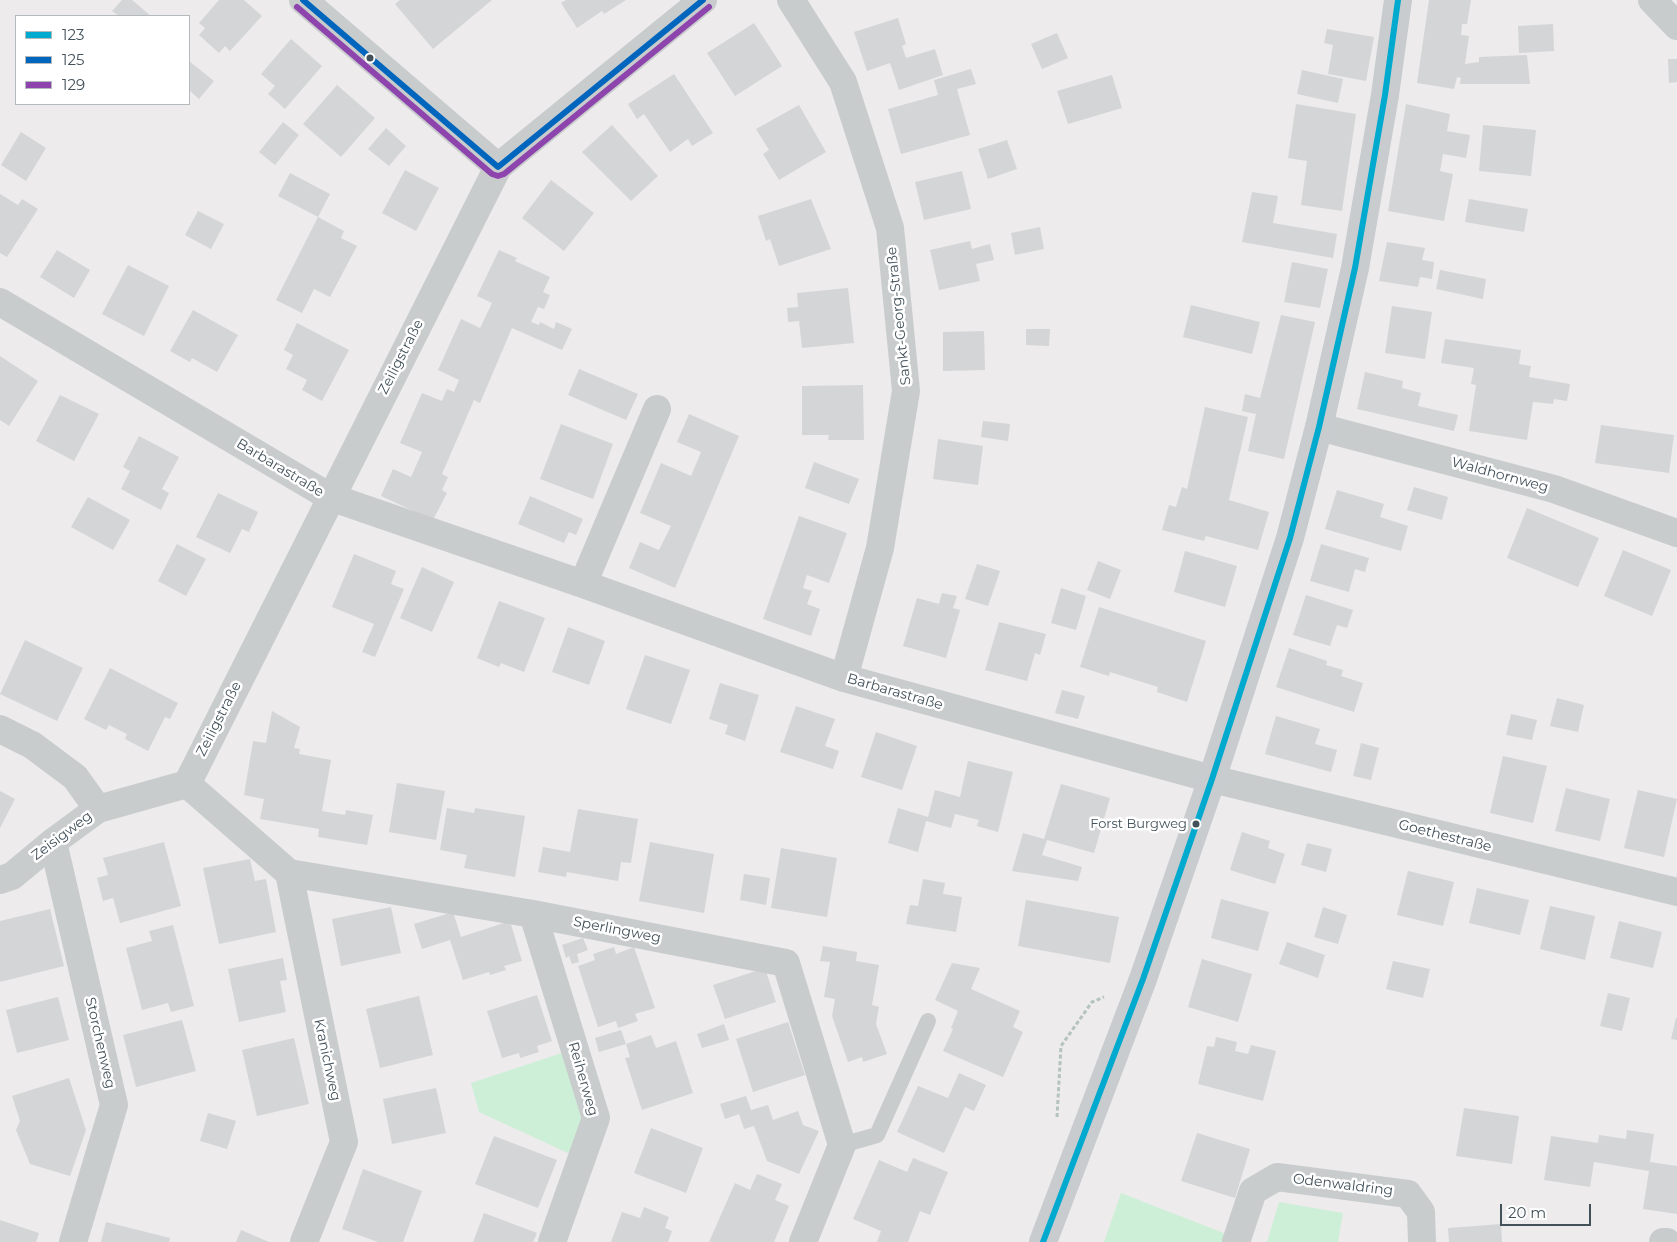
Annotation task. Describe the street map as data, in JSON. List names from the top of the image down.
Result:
{
  "streets": {
    "street": [
      "Sankt-Georg-Straße",
      "Zeiligstraße",
      "Barbarastraße",
      "Waldhornweg",
      "Zeisigweg",
      "Goethestraße",
      "Sperlingweg",
      "Storchenweg",
      "Kranichweg",
      "Reiherweg",
      "Odenwaldring"
    ]
  },
  "crossings": [
    ["Sankt-Georg-Straße", "Barbarastraße"],
    ["Zeiligstraße", "Barbarastraße"],
    ["Zeiligstraße", "Zeisigweg"],
    ["Barbarastraße", "Goethestraße"],
    ["Zeisigweg", "Storchenweg"],
    ["Sperlingweg", "Kranichweg"],
    ["Sperlingweg", "Reiherweg"]
  ],
  "places": ["Forst Burgweg"],
  "lines": ["transit line 123", "transit line 125", "transit line 129"],
  "legend": ["123", "125", "129"],
  "scale_bar": "20 m"
}
